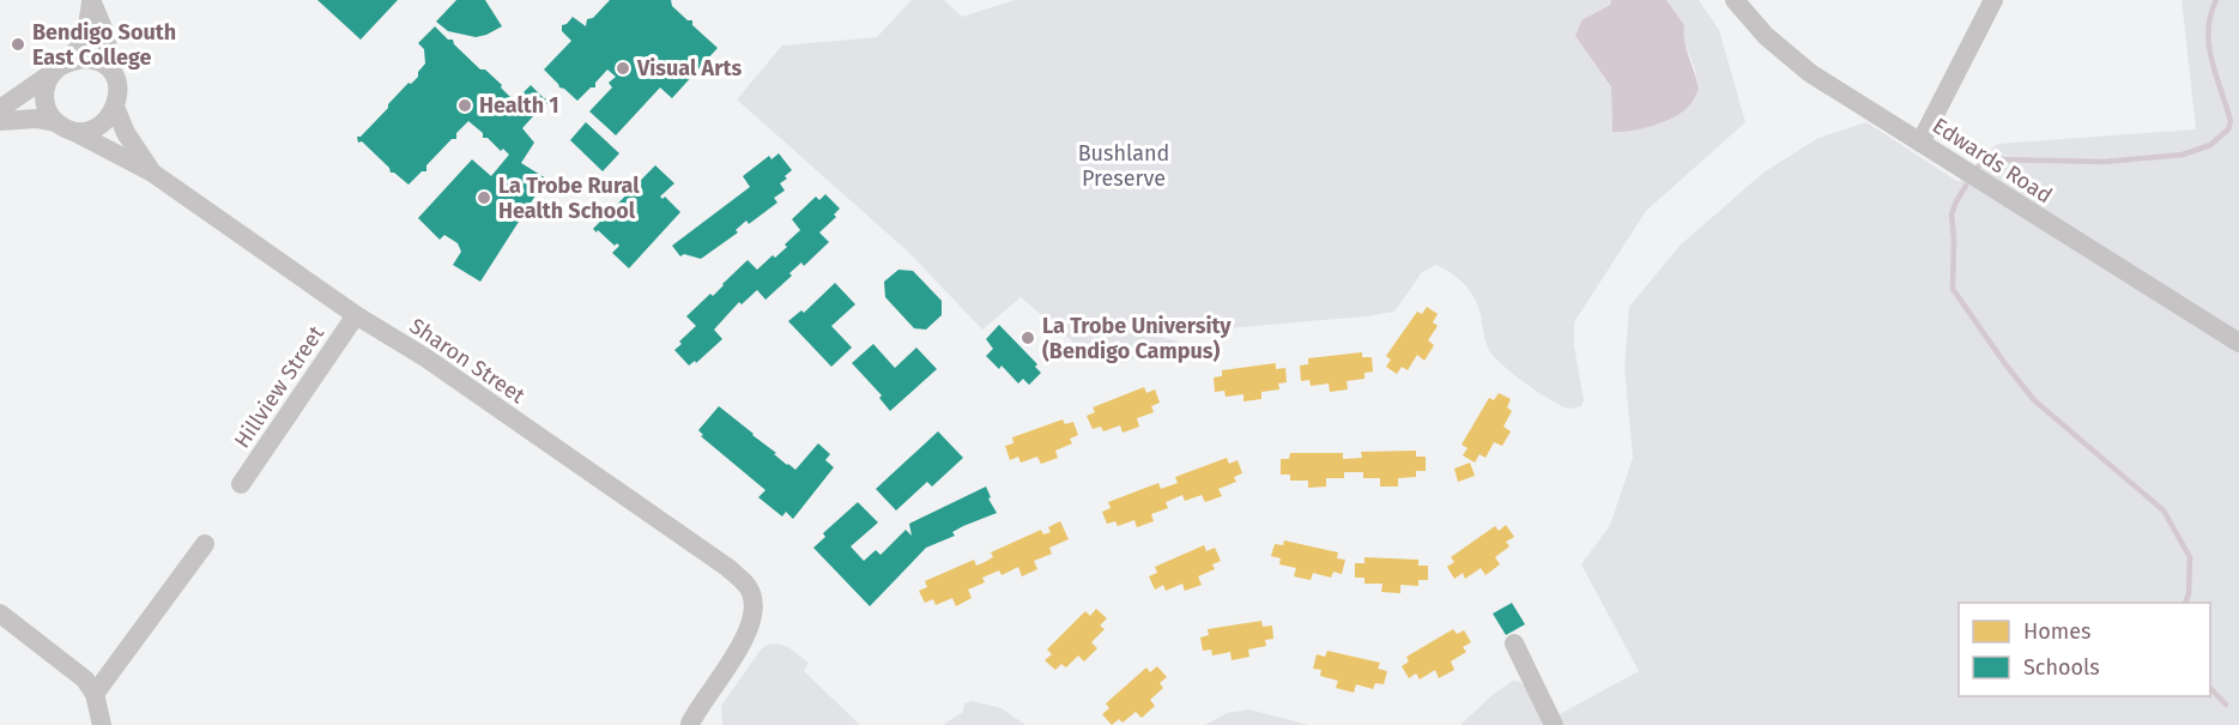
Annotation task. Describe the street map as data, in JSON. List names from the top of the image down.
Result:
{
  "streets": {
    "street": ["Edwards Road", "Sharon Street", "Hillview Street"]
  },
  "crossings": [
    ["Sharon Street", "Hillview Street"]
  ],
  "parks": ["Bushland Preserve"],
  "places": [
    "Bendigo South East College",
    "Visual Arts",
    "Health 1",
    "La Trobe Rural Health School",
    "La Trobe University (Bendigo Campus)"
  ],
  "legend": ["Homes", "Schools"]
}
